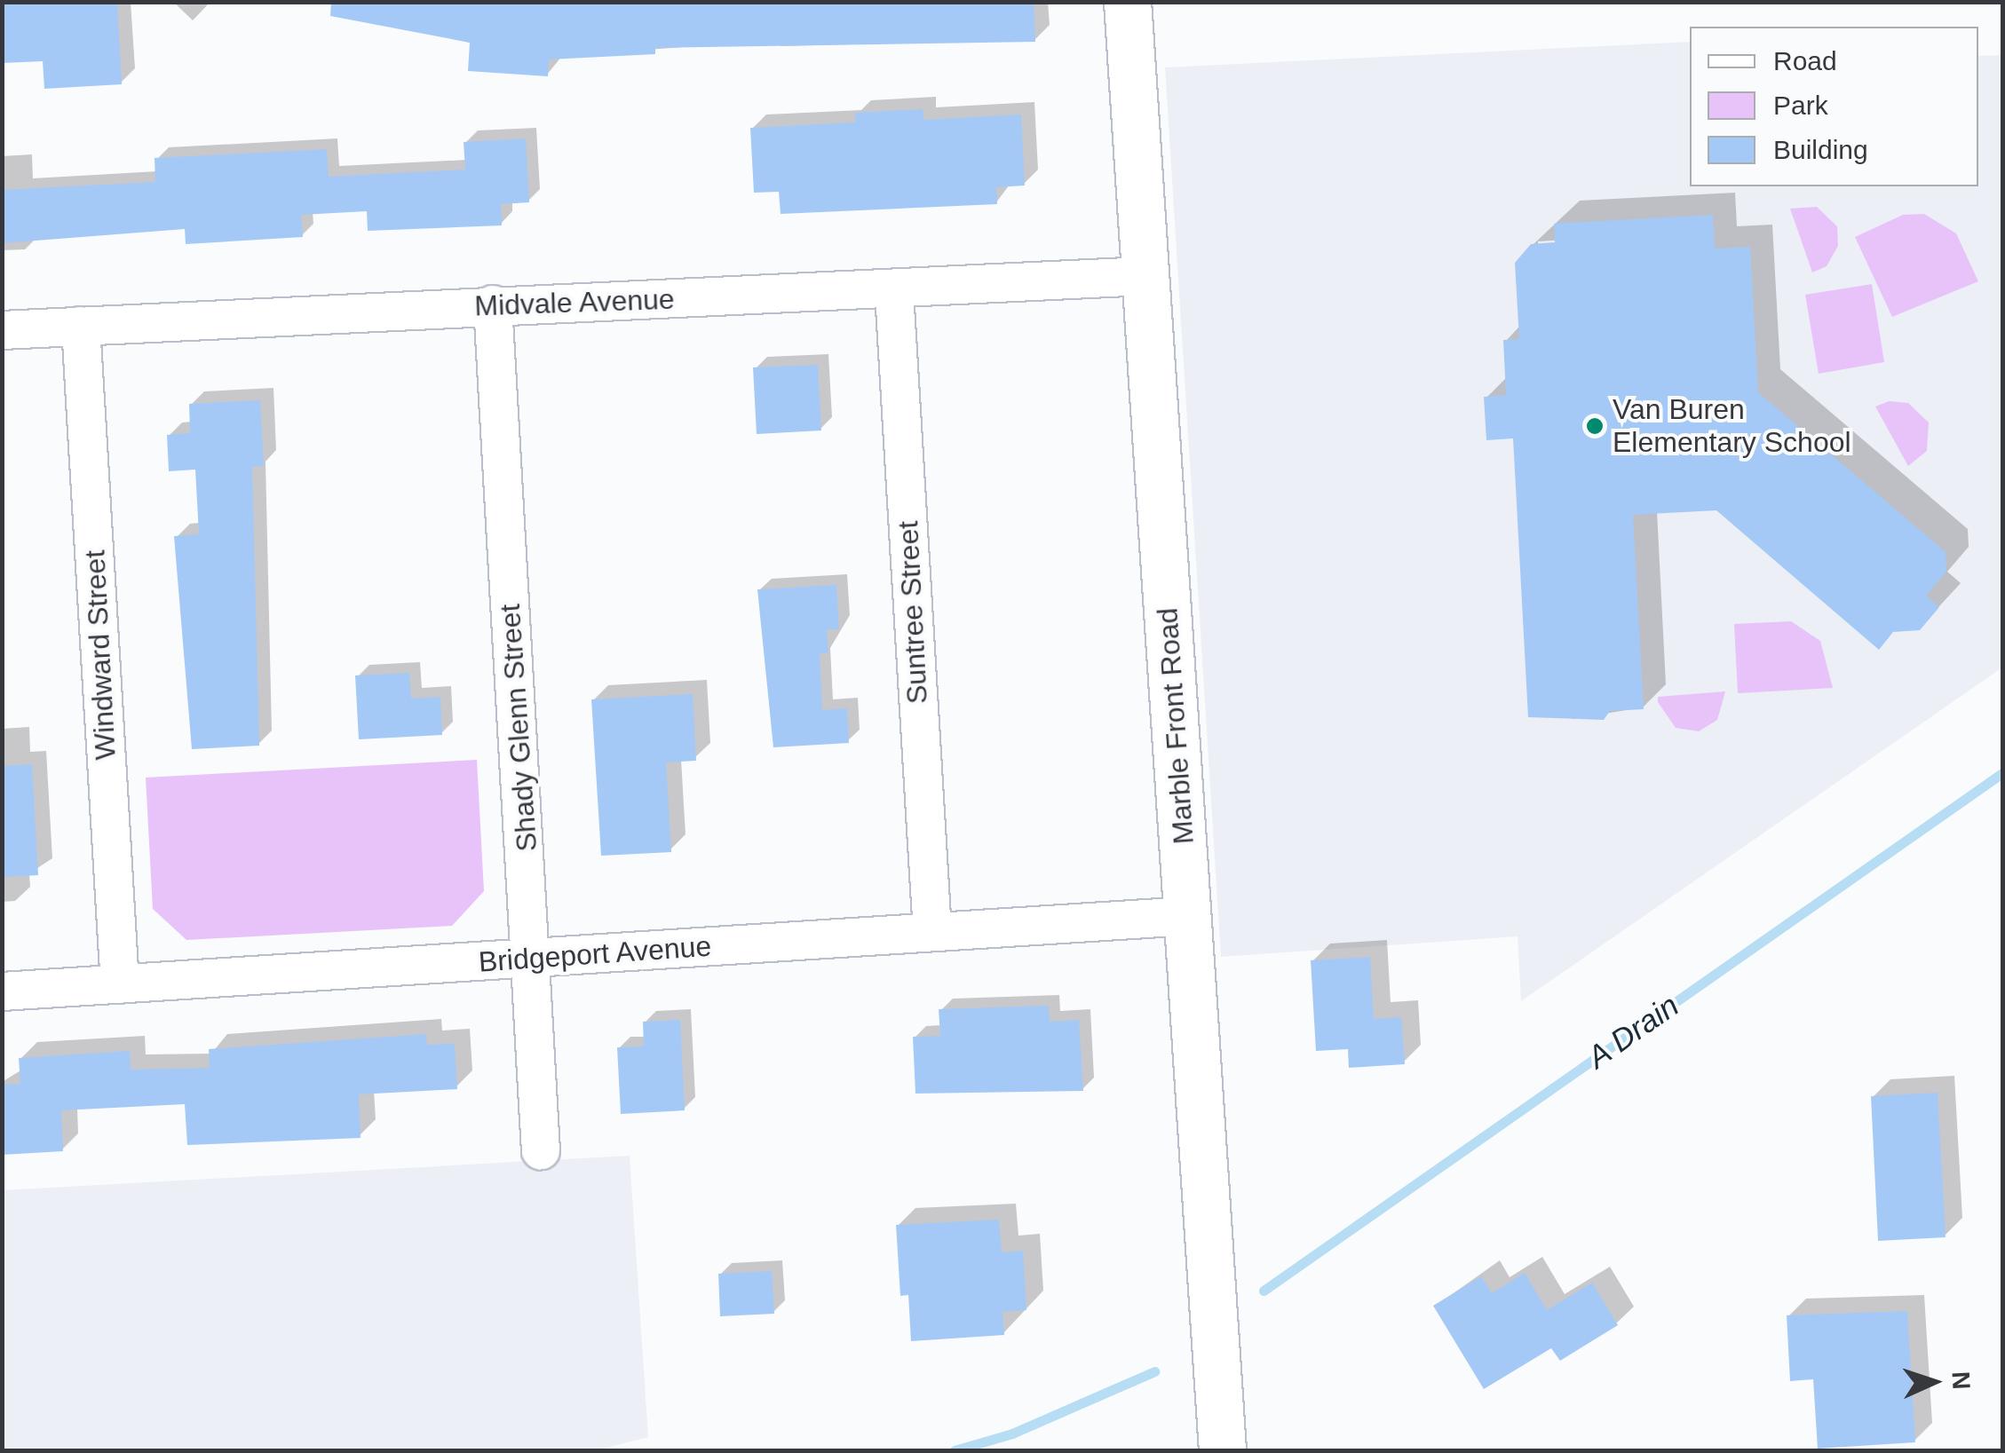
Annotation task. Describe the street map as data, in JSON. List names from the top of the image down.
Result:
{
  "streets": {
    "street": [
      "Midvale Avenue",
      "Suntree Street",
      "Windward Street",
      "Marble Front Road",
      "Shady Glenn Street",
      "Bridgeport Avenue"
    ]
  },
  "crossings": [
    ["Midvale Avenue", "Suntree Street"],
    ["Midvale Avenue", "Windward Street"],
    ["Midvale Avenue", "Marble Front Road"],
    ["Midvale Avenue", "Shady Glenn Street"],
    ["Suntree Street", "Bridgeport Avenue"],
    ["Windward Street", "Bridgeport Avenue"],
    ["Marble Front Road", "Bridgeport Avenue"],
    ["Shady Glenn Street", "Bridgeport Avenue"]
  ],
  "water": ["A Drain"],
  "places": ["Van Buren Elementary School"],
  "legend": ["Road", "Park", "Building"],
  "north": "right"
}
